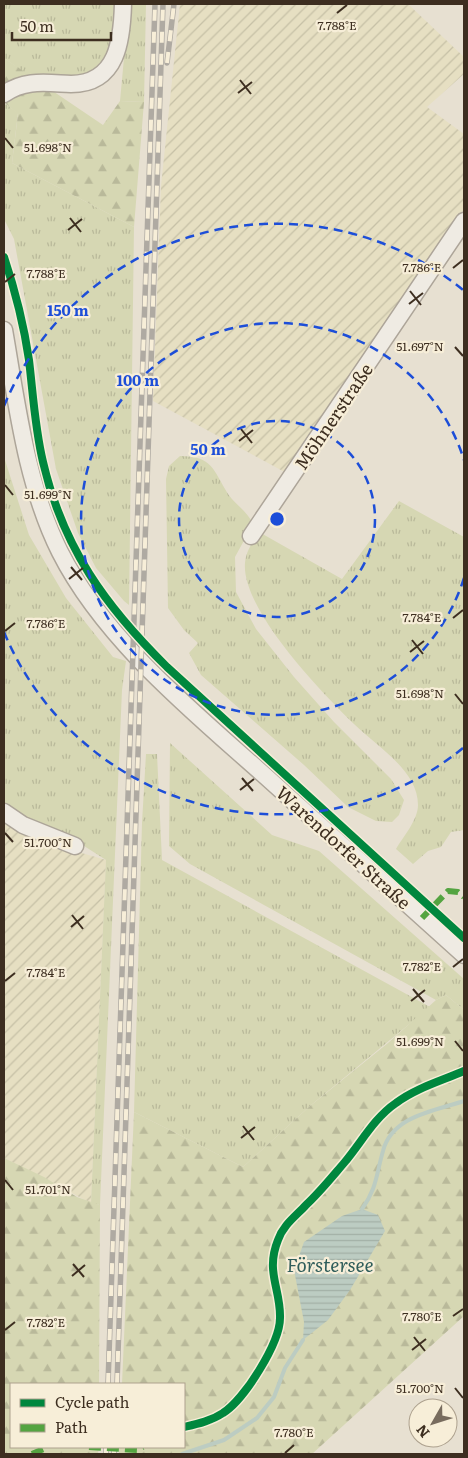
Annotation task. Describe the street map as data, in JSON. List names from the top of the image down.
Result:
{
  "streets": {
    "street": ["Möhnerstraße", "Warendorfer Straße"]
  },
  "water": ["Förstersee"],
  "legend": ["Cycle path", "Path"],
  "scale_bar": "50 m",
  "north": "bottom left",
  "coordinates": [
    "7.788°E",
    "51.698°N",
    "7.786°E",
    "51.697°N",
    "51.699°N",
    "7.784°E",
    "51.700°N",
    "7.782°E",
    "51.701°N",
    "7.780°E"
  ],
  "rings": ["150 m", "100 m", "50 m"]
}
